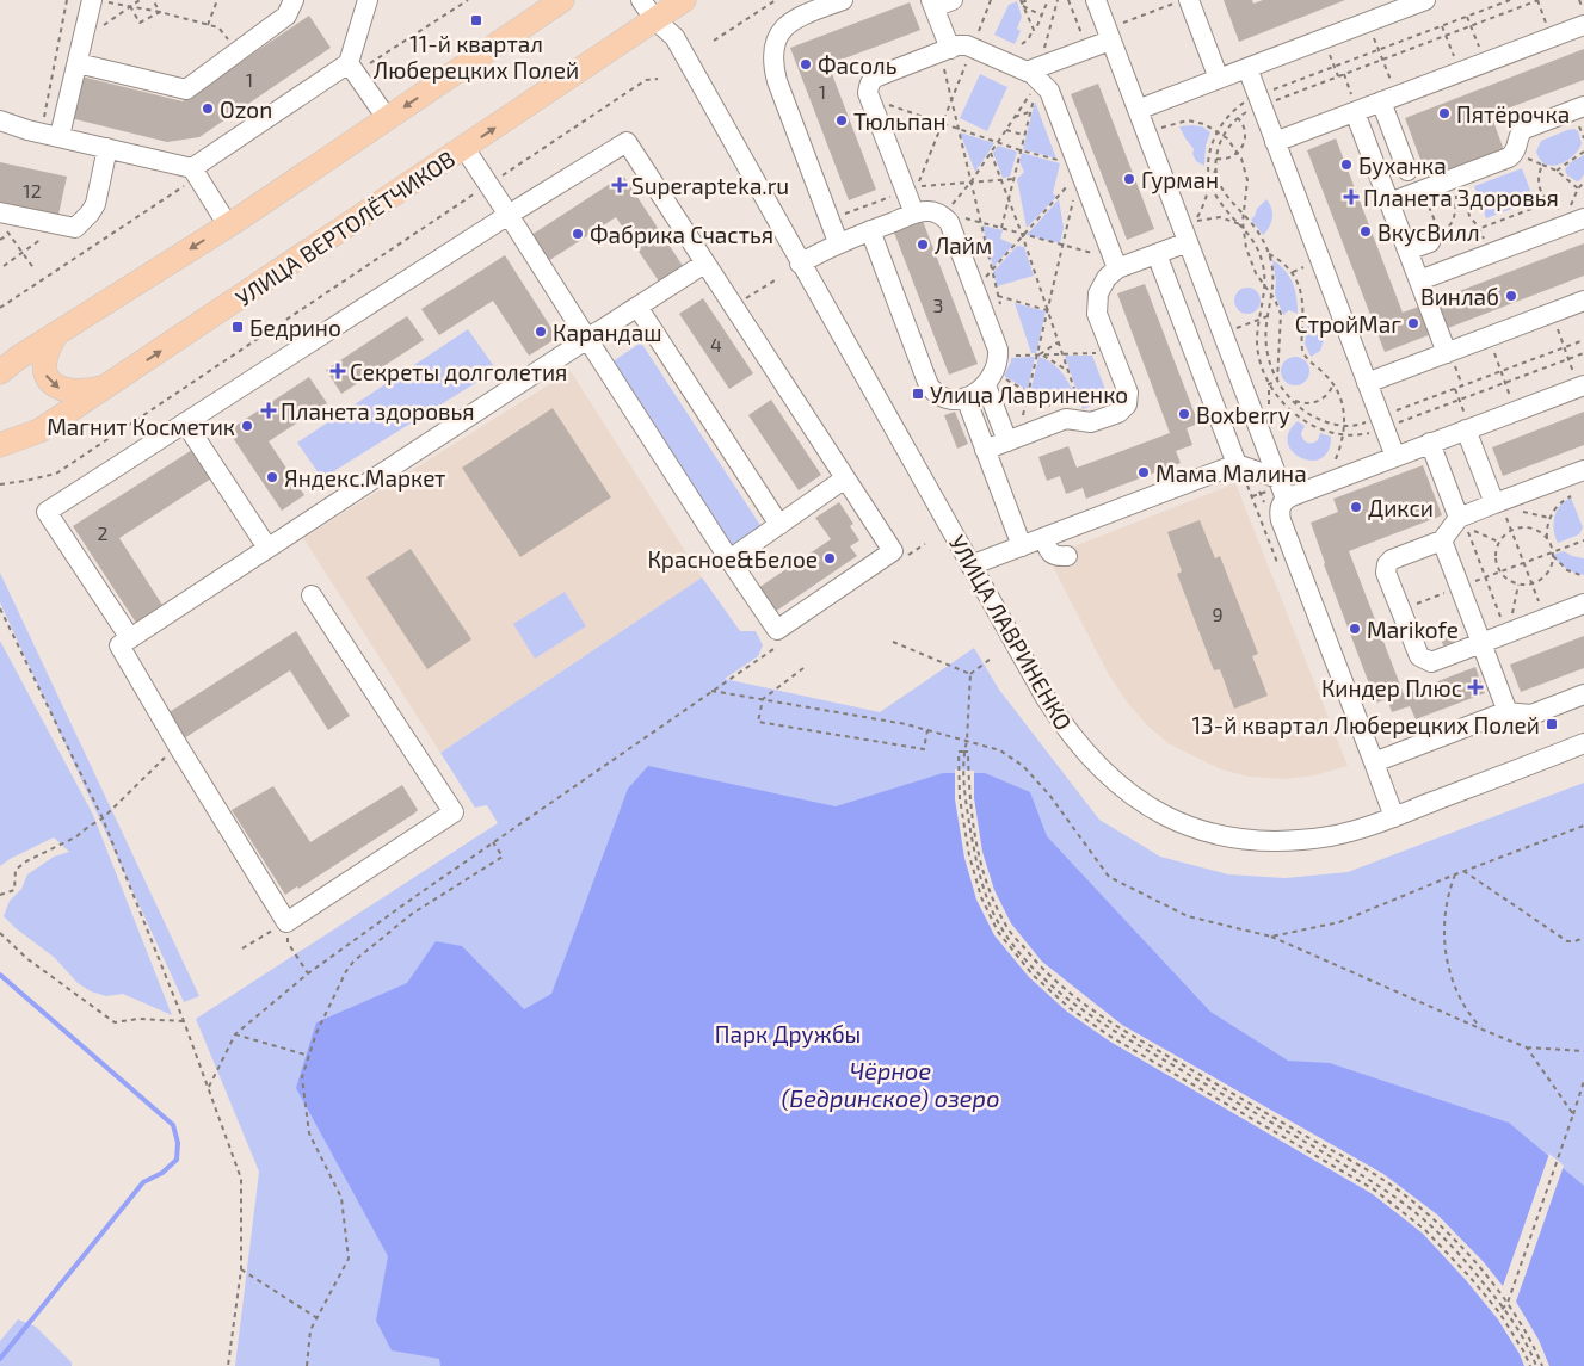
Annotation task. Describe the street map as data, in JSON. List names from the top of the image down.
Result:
{
  "streets": {
    "main road": ["УЛИЦА ВЕРТОЛЁТЧИКОВ"],
    "street": ["УЛИЦА ЛАВРИНЕНКО"]
  },
  "crossings": [
    ["УЛИЦА ВЕРТОЛЁТЧИКОВ", "УЛИЦА ЛАВРИНЕНКО"]
  ],
  "water": ["Чёрное (Бедринское) озеро"],
  "parks": ["Парк Дружбы"],
  "places": {
    "transit": [
      "11-й квартал Люберецких Полей",
      "Бедрино",
      "Улица Лавриненко",
      "13-й квартал Люберецких Полей"
    ],
    "other": [
      "Фасоль",
      "Ozon",
      "Пятёрочка",
      "Тюльпан",
      "Буханка",
      "Гурман",
      "ВкусВилл",
      "Фабрика Счастья",
      "Лайм",
      "Винлаб",
      "СтройМаг",
      "Карандаш",
      "Boxberry",
      "Магнит Косметик",
      "Мама Малина",
      "Яндекс.Маркет",
      "Дикси",
      "Красное&Белое",
      "Marikofe"
    ],
    "health": [
      "Superapteka.ru",
      "Планета Здоровья",
      "Секреты долголетия",
      "Планета здоровья",
      "Киндер Плюс"
    ]
  },
  "house_numbers": [
    "1",
    "1",
    "12",
    "3",
    "4",
    "2",
    "9"
  ]
}
